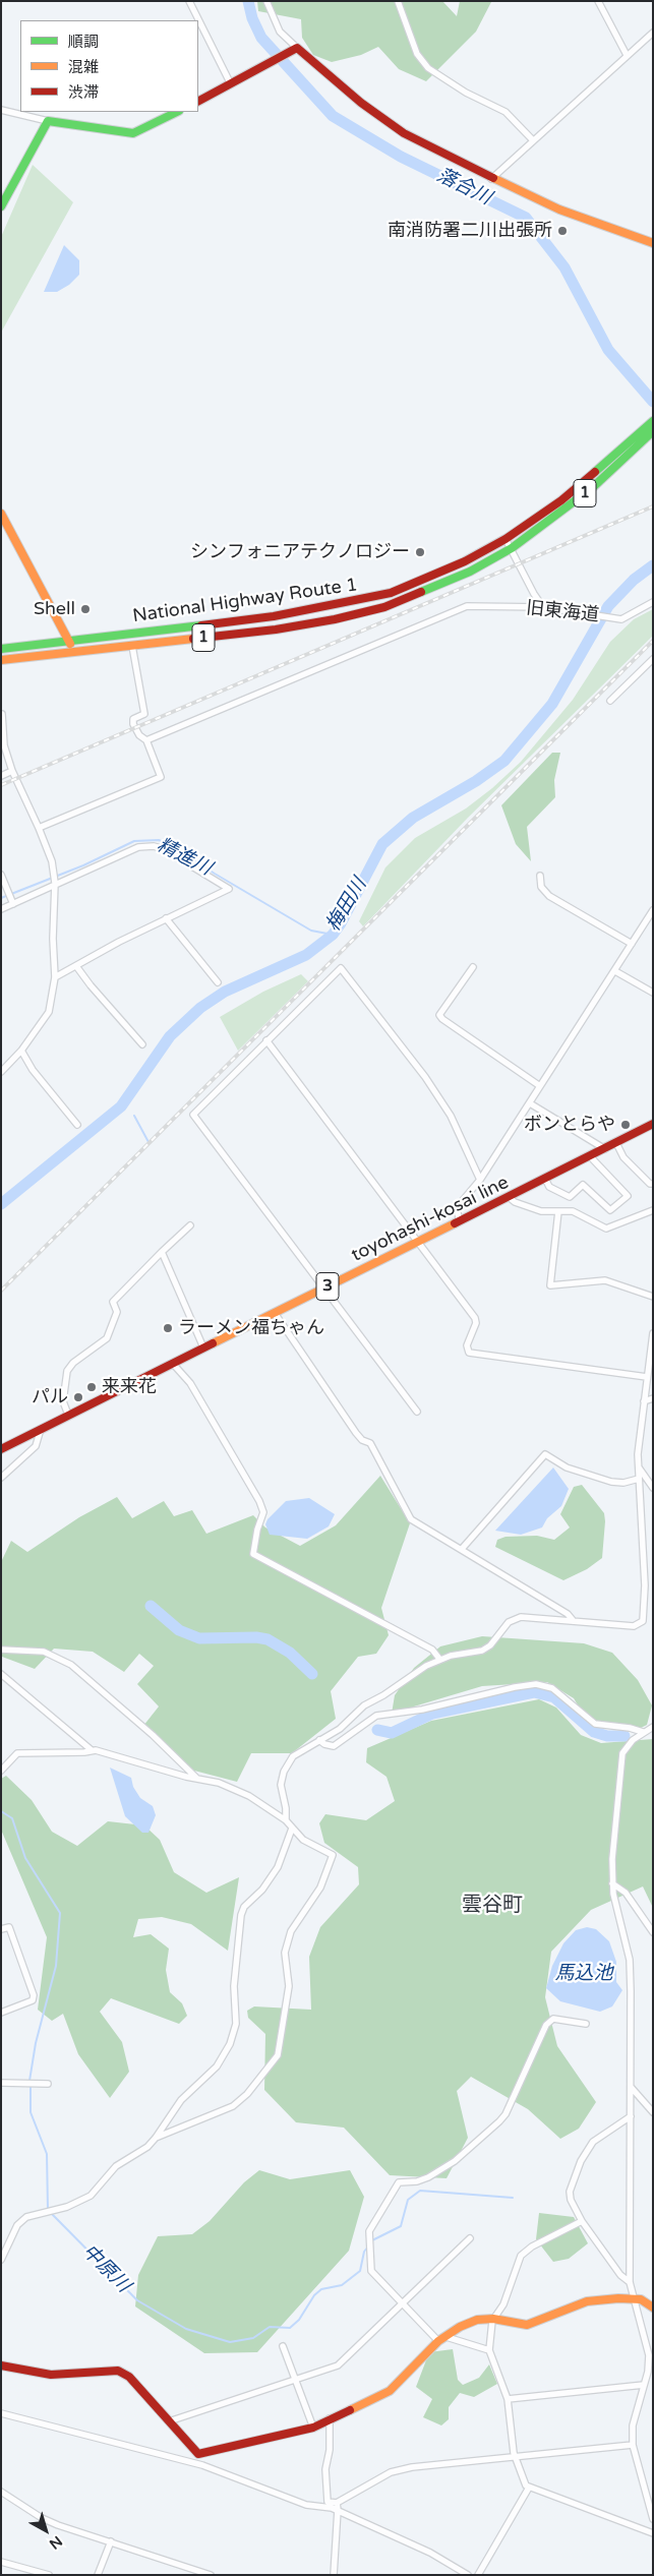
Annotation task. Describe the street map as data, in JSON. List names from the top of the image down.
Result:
{
  "streets": {
    "main road": [
      "1",
      "National Highway Route 1",
      "toyohashi-kosai line",
      "3"
    ],
    "street": ["旧東海道"]
  },
  "districts": ["雲谷町"],
  "water": [
    "落合川",
    "精進川",
    "梅田川",
    "馬込池",
    "中原川"
  ],
  "places": [
    "南消防署二川出張所",
    "シンフォニアテクノロジー",
    "Shell",
    "ボンとらや",
    "ラーメン福ちゃん",
    "来来花",
    "パル"
  ],
  "legend": ["順調", "混雑", "渋滞"],
  "north": "bottom right"
}
